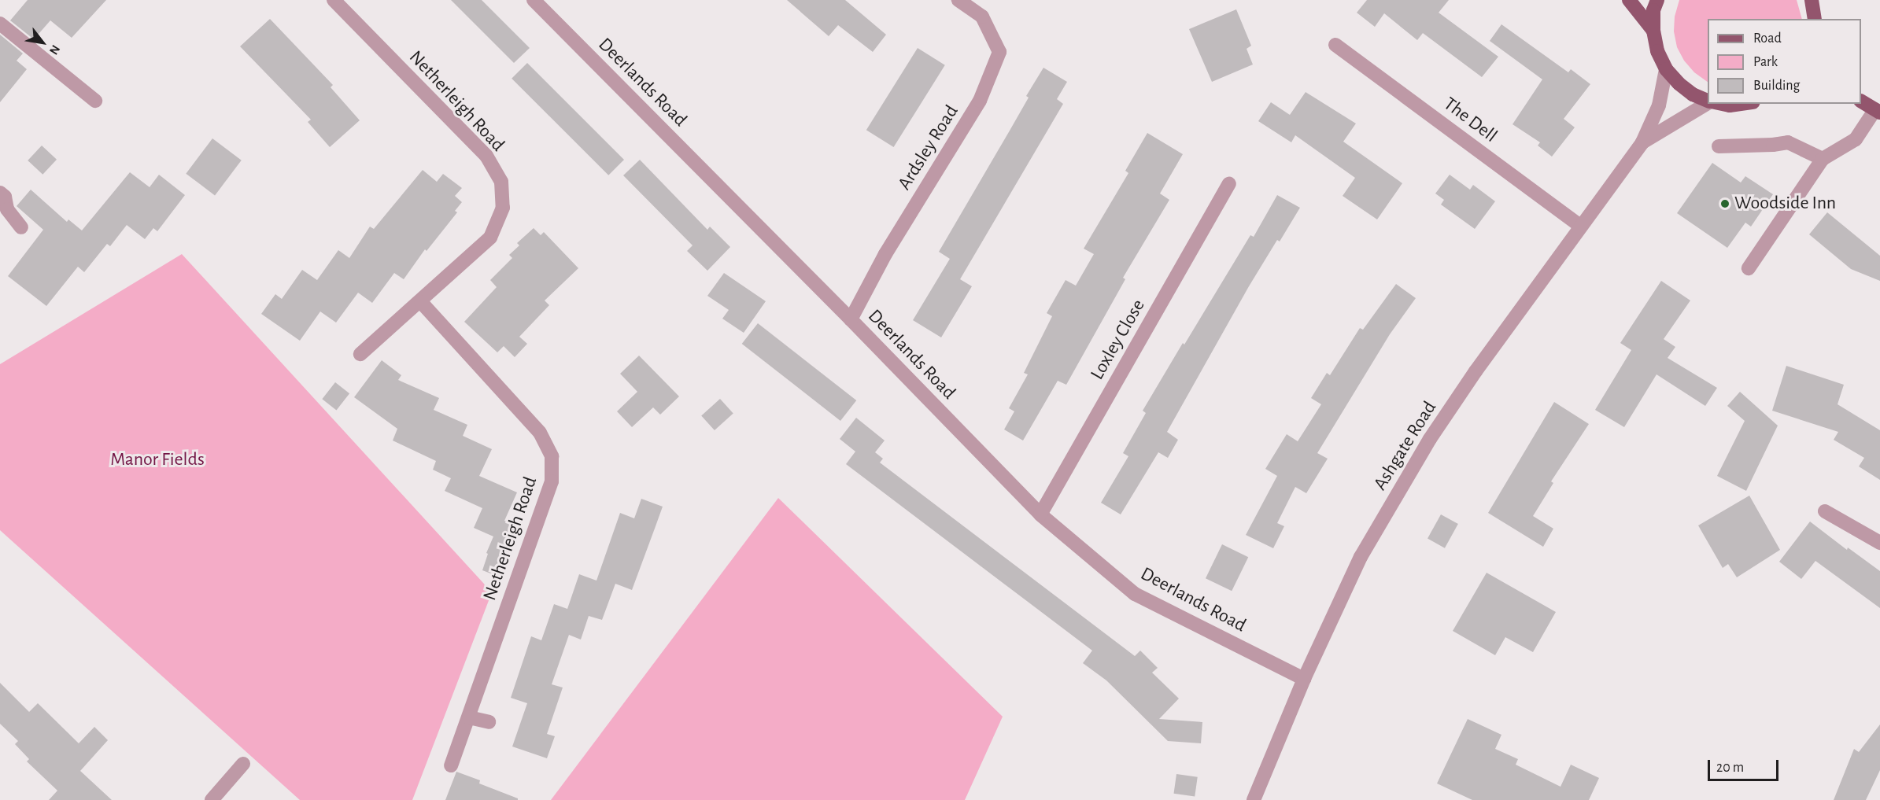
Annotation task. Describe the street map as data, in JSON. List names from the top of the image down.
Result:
{
  "streets": {
    "street": [
      "Deerlands Road",
      "Netherleigh Road",
      "The Dell",
      "Ardsley Road",
      "Loxley Close",
      "Ashgate Road"
    ]
  },
  "crossings": [
    ["Deerlands Road", "Ardsley Road"],
    ["Deerlands Road", "Loxley Close"],
    ["Deerlands Road", "Ashgate Road"],
    ["The Dell", "Ashgate Road"]
  ],
  "parks": ["Manor Fields"],
  "places": ["Woodside Inn"],
  "legend": ["Road", "Park", "Building"],
  "scale_bar": "20 m",
  "north": "bottom right"
}
